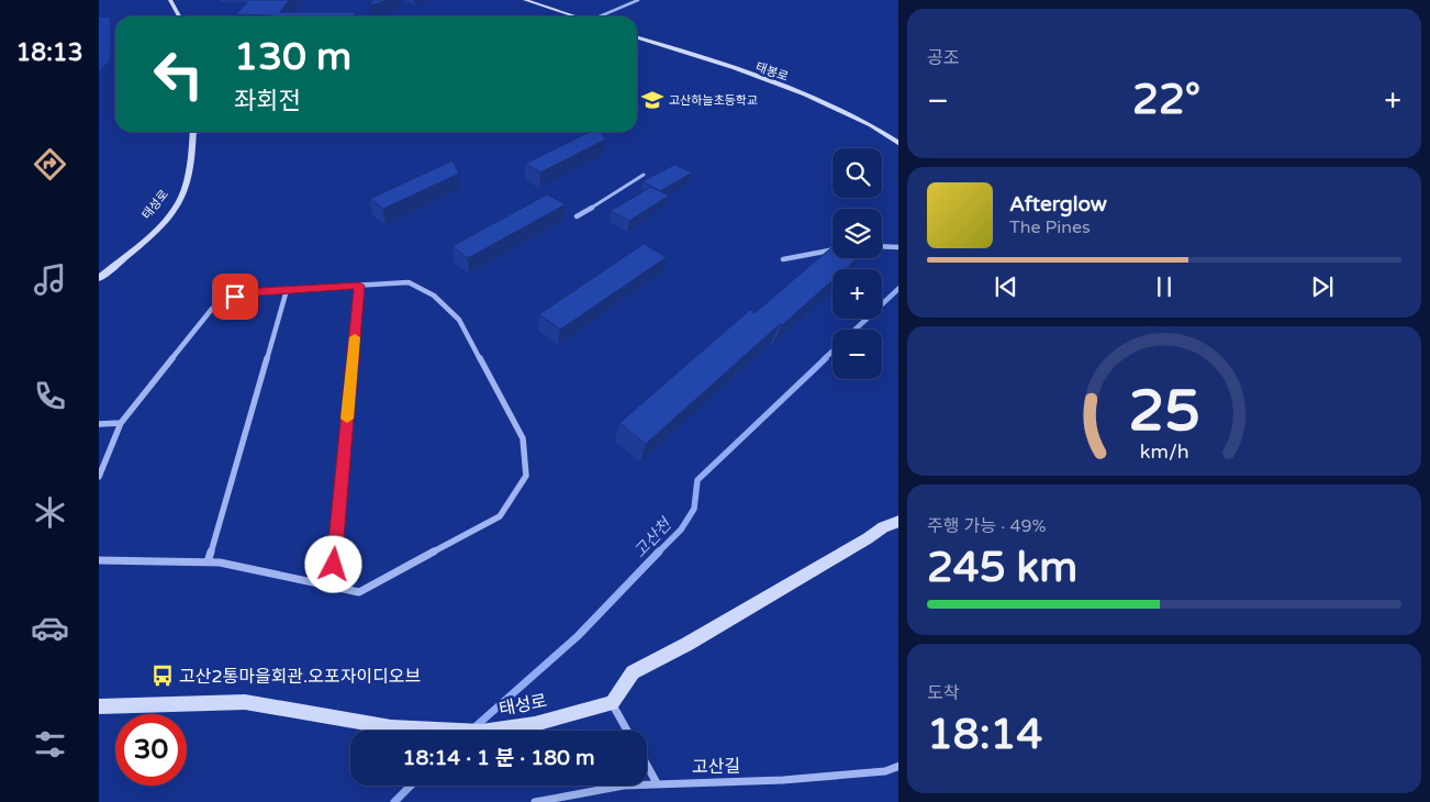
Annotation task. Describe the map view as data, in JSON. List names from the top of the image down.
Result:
{
  "streets": {
    "street": ["태봉로", "태성로", "고산길"]
  },
  "water": ["고산천"],
  "places": {
    "school or university": ["고산하늘초등학교"],
    "bus stop": ["고산2통마을회관.오포자이디오브"]
  },
  "page": {
    "tabs": "18:13",
    "tile": [
      "공조",
      ["주행 가능 · 49%", "245 km"],
      ["도착", "18:14"]
    ],
    "turn": ["130 m", "좌회전"],
    "heat": ["−", "22°", "+"],
    "map_buttons": ["+", "−"],
    "song": ["Afterglow", "The Pines"],
    "limit": "30",
    "trip": "18:14 · 1 분 · 180 m",
    "gauge": ["25", "km/h"]
  }
}
